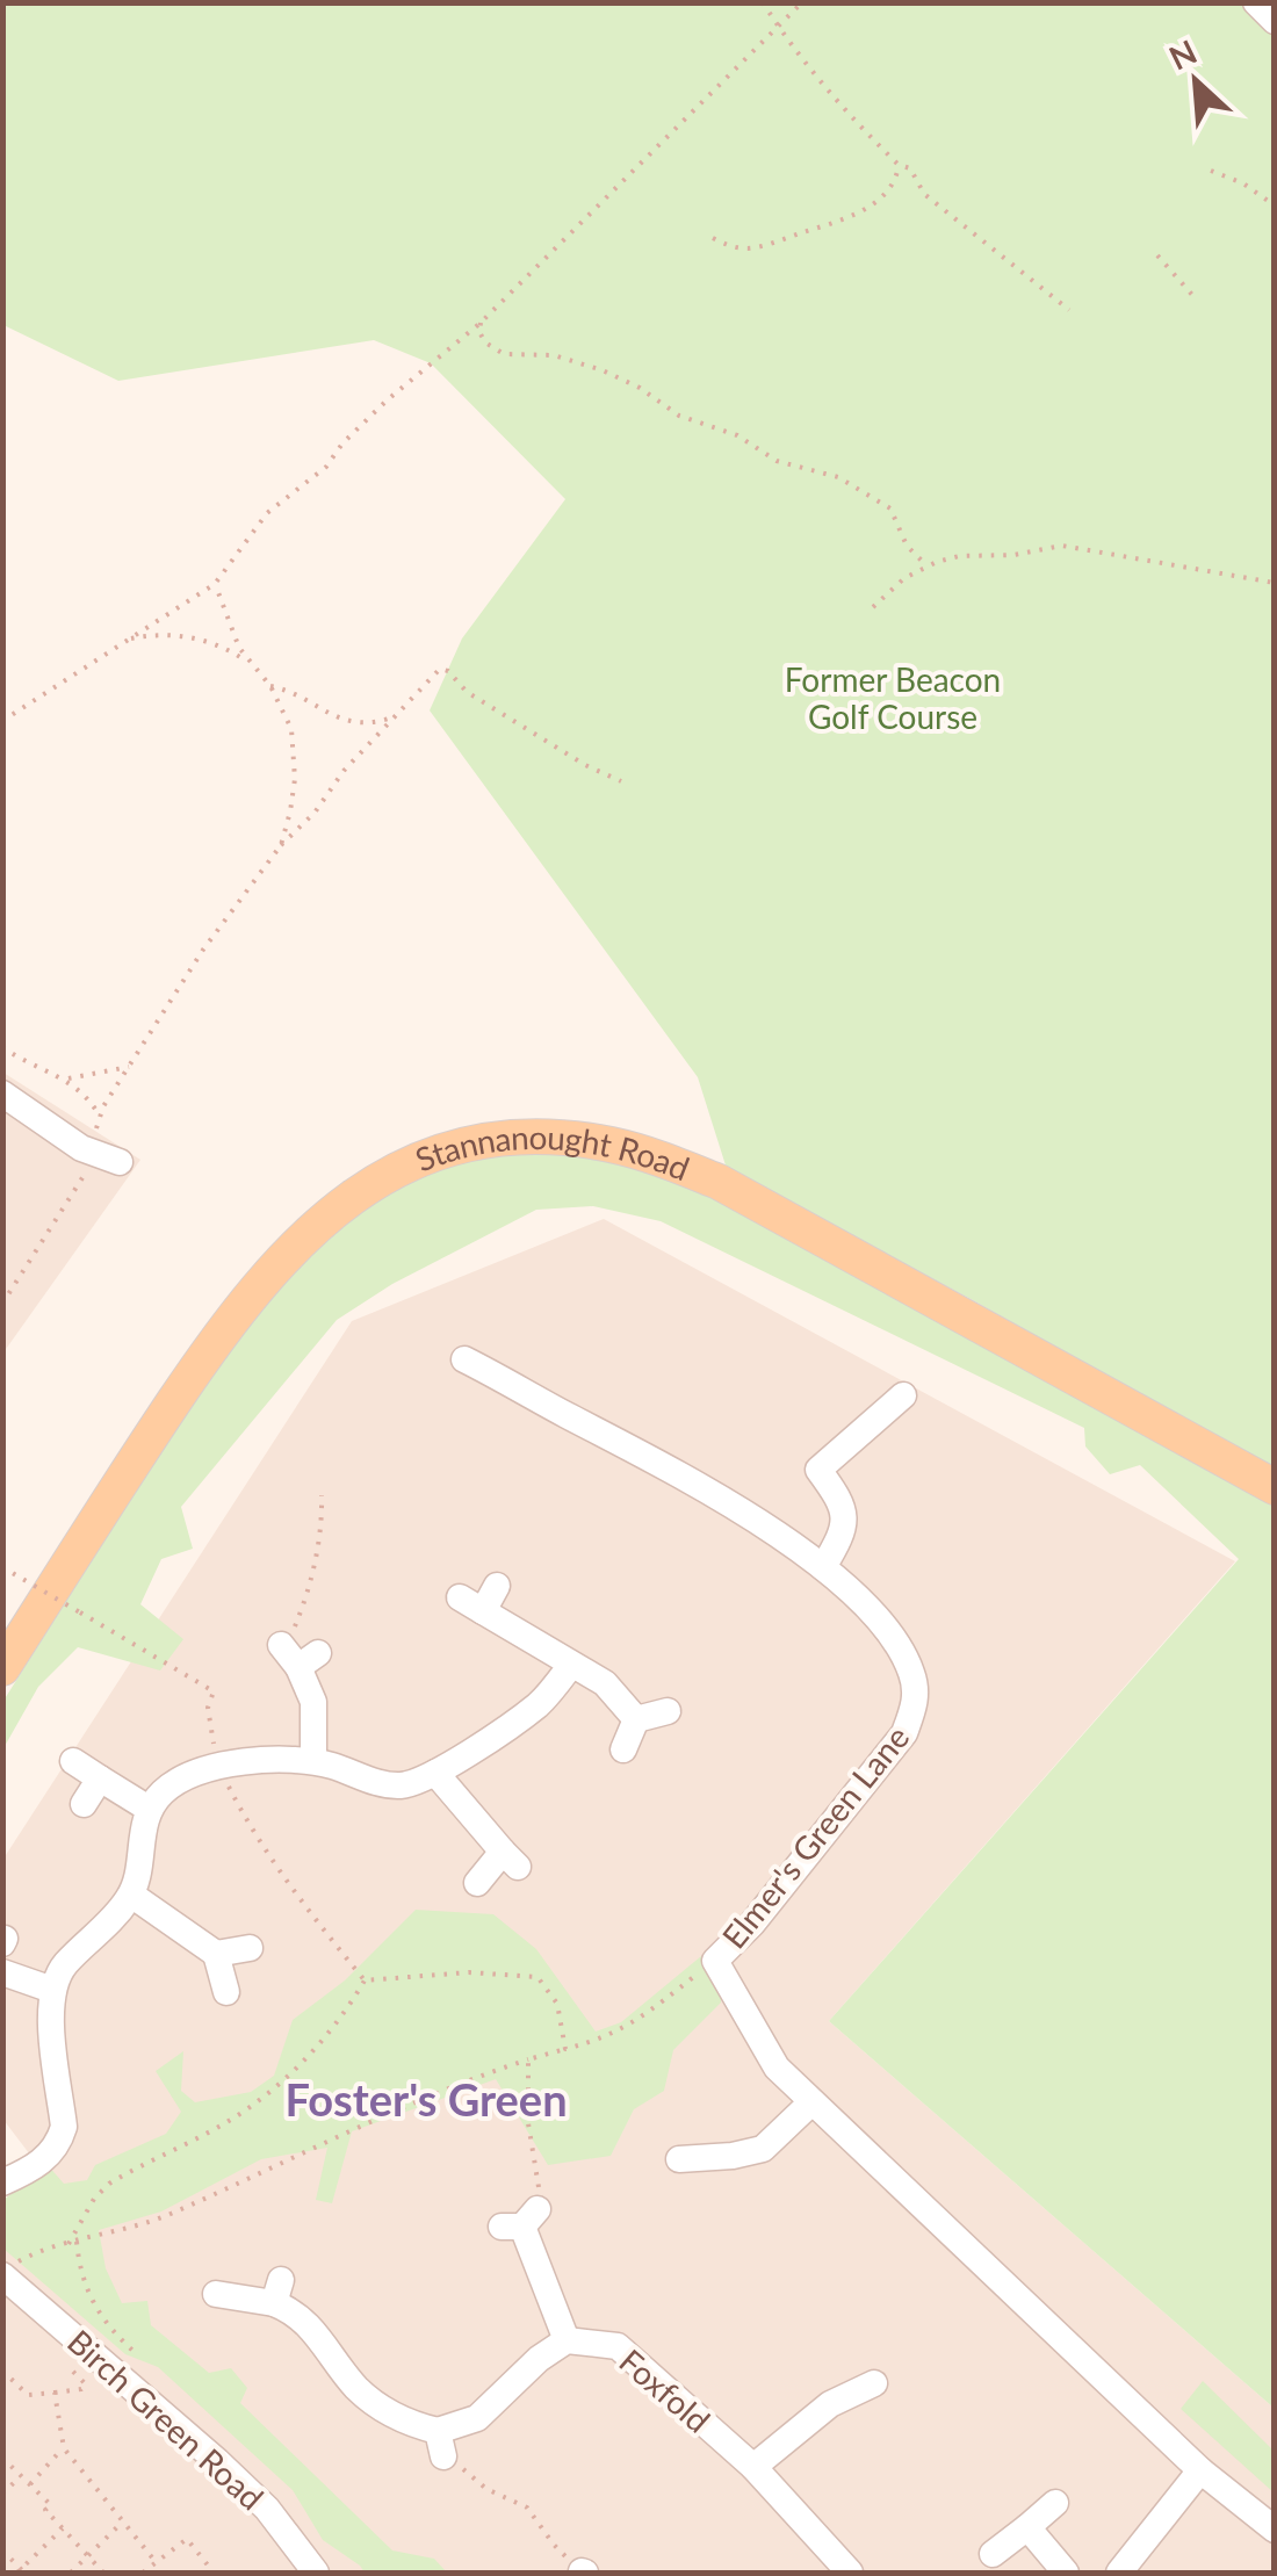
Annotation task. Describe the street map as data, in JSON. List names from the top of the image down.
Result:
{
  "streets": {
    "main road": ["Stannanought Road"],
    "street": ["Elmer's Green Lane", "Foxfold", "Birch Green Road"]
  },
  "districts": ["Foster's Green"],
  "parks": ["Former Beacon Golf Course"],
  "north": "top left"
}
